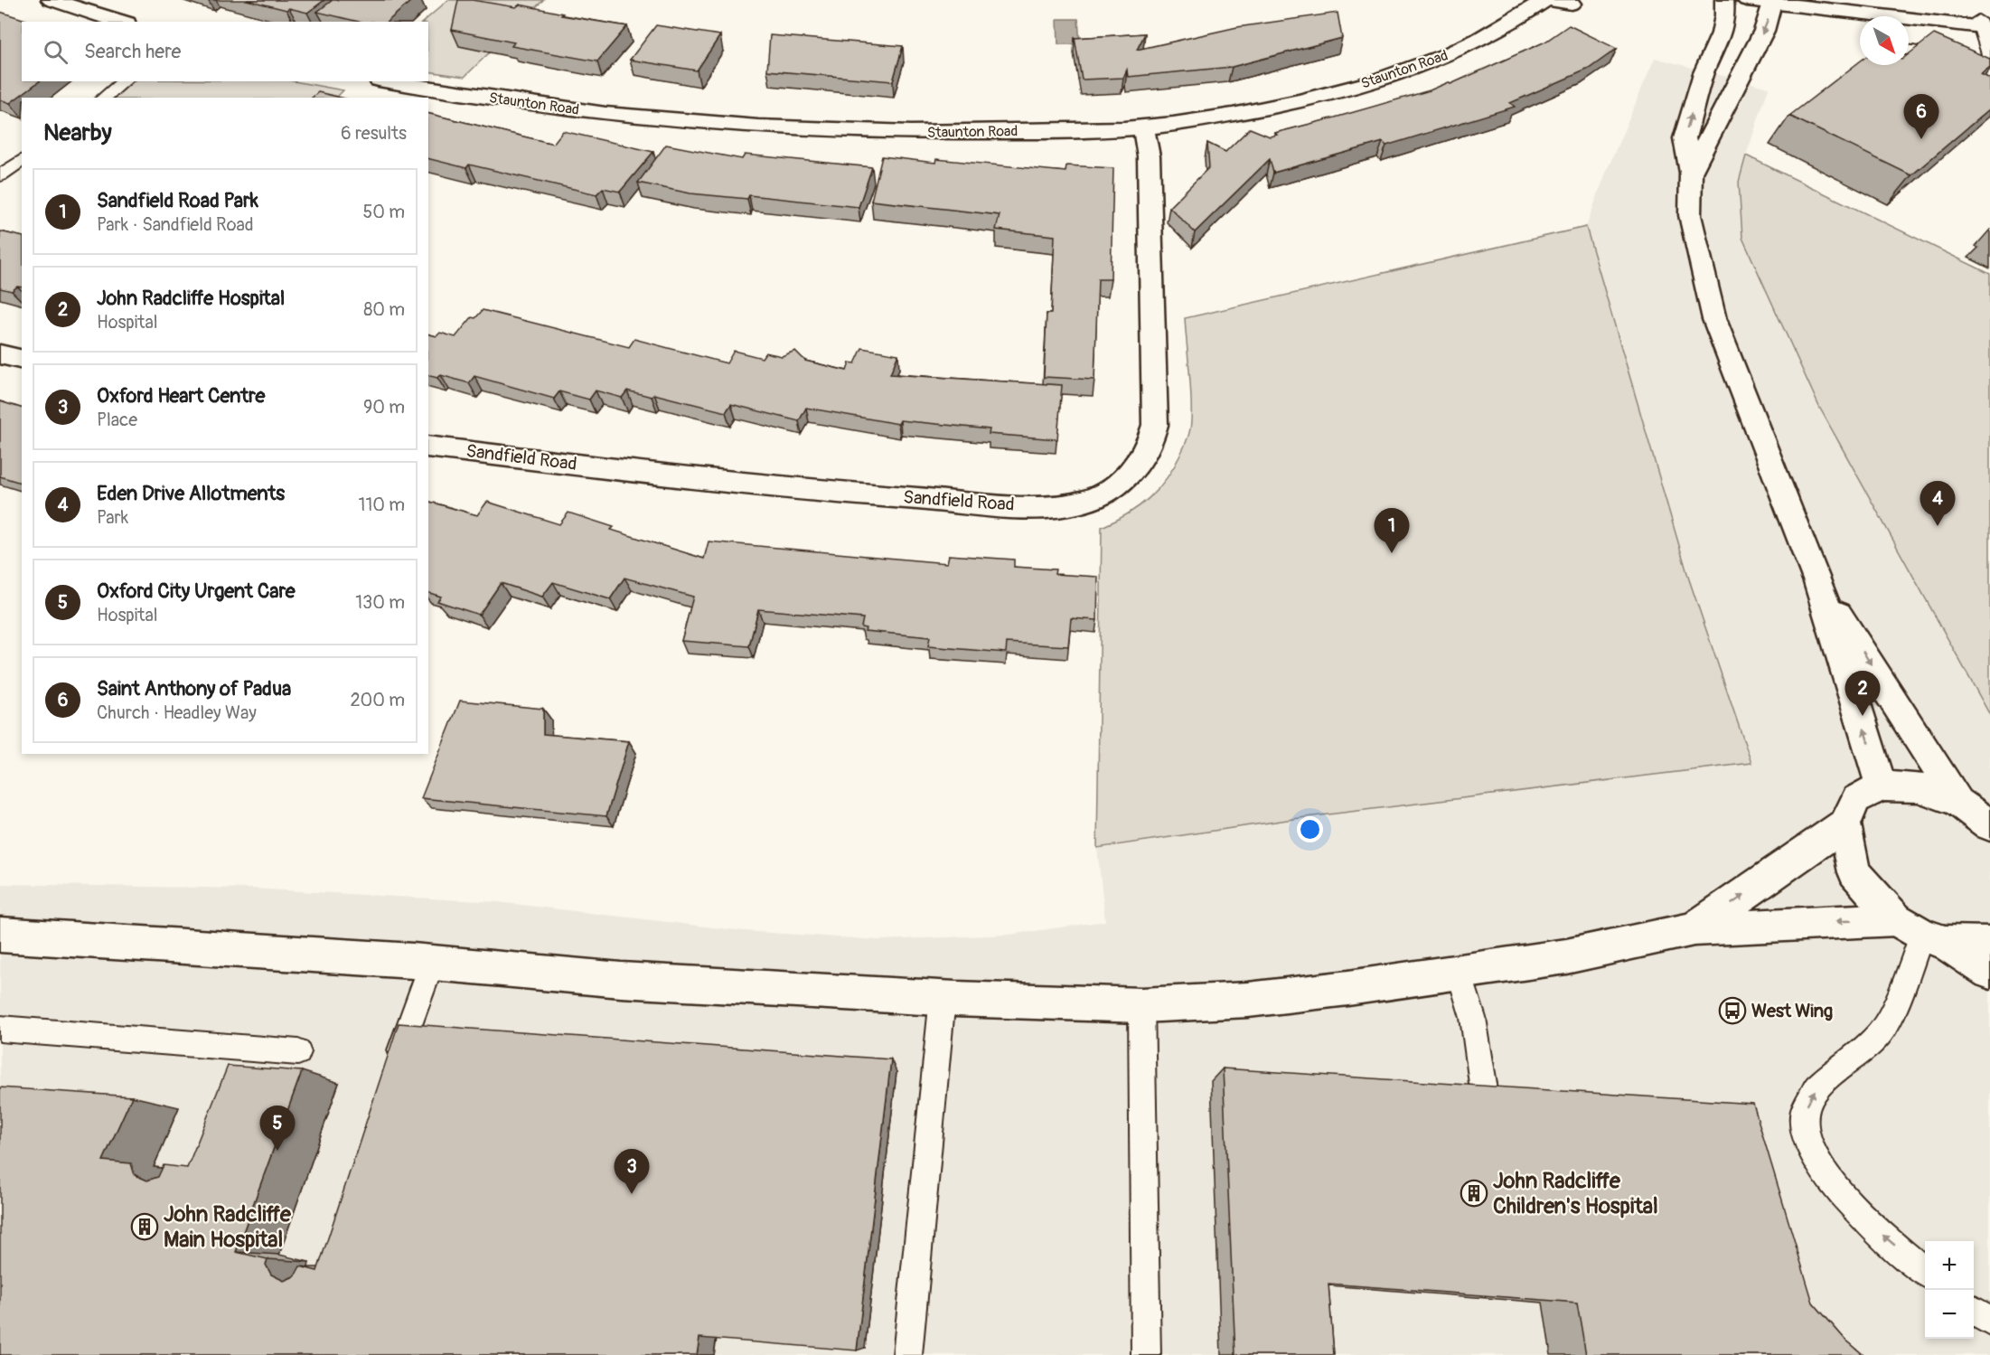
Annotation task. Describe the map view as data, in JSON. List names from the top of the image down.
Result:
{
  "streets": {
    "street": ["Staunton Road", "Sandfield Road"]
  },
  "crossings": [
    ["Staunton Road", "Sandfield Road"]
  ],
  "places": {
    "bus stop": ["West Wing"],
    "building": ["John Radcliffe Children's Hospital", "John Radcliffe Main Hospital"]
  },
  "north": "bottom right",
  "page": {
    "search": "Search here",
    "pins": [
      "6",
      "4",
      "1",
      "2",
      "5",
      "3"
    ],
    "heading": ["Nearby", "6 results"],
    "list": [
      {
        "mark": "1",
        "name": "Sandfield Road Park",
        "note": "Park · Sandfield Road",
        "value": "50 m"
      },
      {
        "mark": "2",
        "name": "John Radcliffe Hospital",
        "note": "Hospital",
        "value": "80 m"
      },
      {
        "mark": "3",
        "name": "Oxford Heart Centre",
        "note": "Place",
        "value": "90 m"
      },
      {
        "mark": "4",
        "name": "Eden Drive Allotments",
        "note": "Park",
        "value": "110 m"
      },
      {
        "mark": "5",
        "name": "Oxford City Urgent Care",
        "note": "Hospital",
        "value": "130 m"
      },
      {
        "mark": "6",
        "name": "Saint Anthony of Padua",
        "note": "Church · Headley Way",
        "value": "200 m"
      }
    ],
    "map_buttons": ["+", "−"]
  }
}
